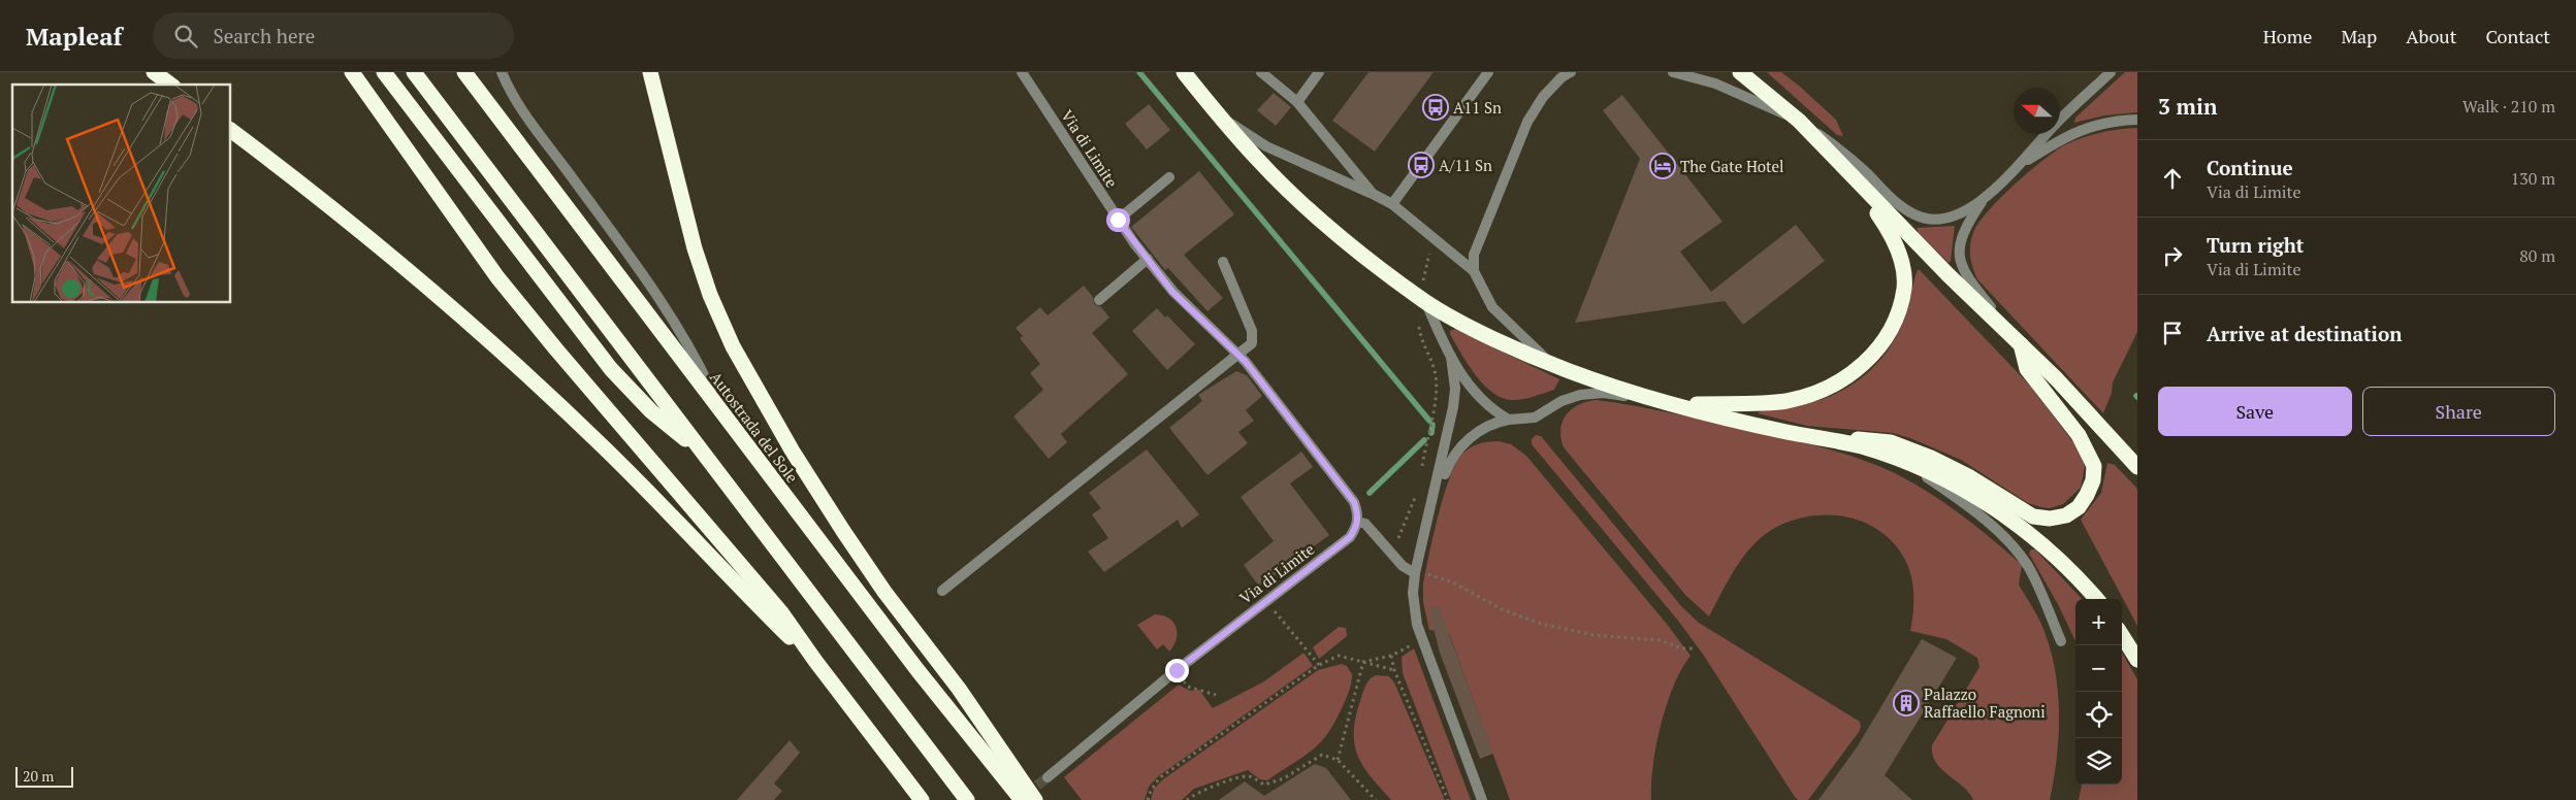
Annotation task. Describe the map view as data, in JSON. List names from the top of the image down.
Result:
{
  "streets": {
    "highway": ["Autostrada del Sole"],
    "street": ["Via di Limite"]
  },
  "places": {
    "bus stop": ["A11 Sn", "A/11 Sn"],
    "hotel": ["The Gate Hotel"],
    "building": ["Palazzo Raffaello Fagnoni"]
  },
  "scale_bar": "20 m",
  "north": "left",
  "page": {
    "header": "Mapleaf",
    "search": "Search here",
    "nav": [
      "Home",
      "Map",
      "About",
      "Contact"
    ],
    "heading": ["3 min", "Walk · 210 m"],
    "list": [
      ["Continue", "Via di Limite", "130 m"],
      ["Turn right", "Via di Limite", "80 m"],
      "Arrive at destination"
    ],
    "buttons": ["Save", "Share"],
    "map_buttons": ["+", "−"],
    "scale": "20 m"
  }
}
